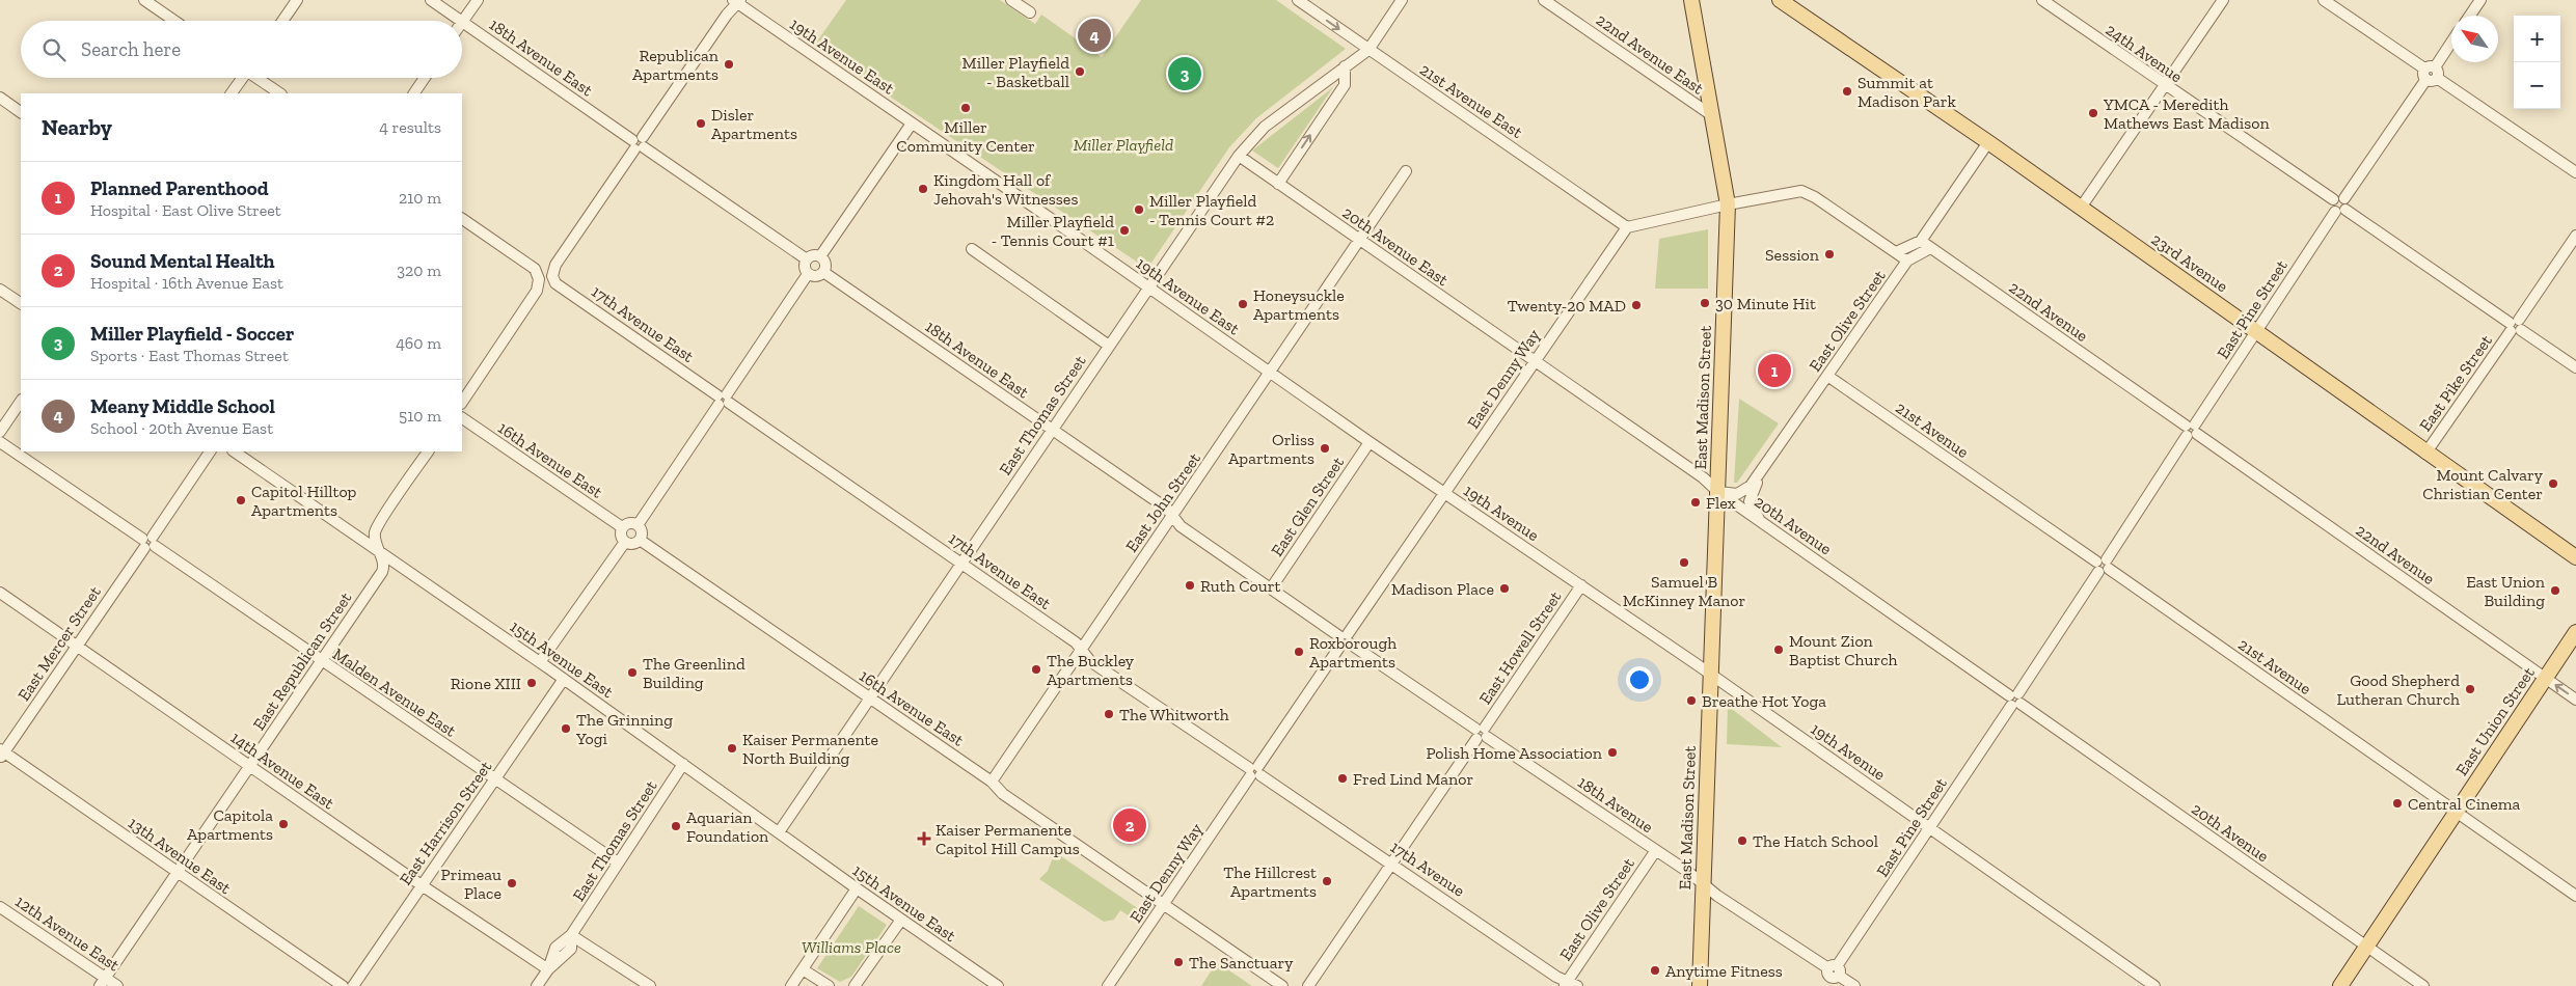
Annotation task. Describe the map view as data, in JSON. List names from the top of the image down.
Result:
{
  "streets": {
    "main road": ["23rd Avenue", "East Madison Street", "East Union Street"],
    "street": [
      "24th Avenue",
      "22nd Avenue East",
      "19th Avenue East",
      "18th Avenue East",
      "21st Avenue East",
      "20th Avenue East",
      "East Pine Street",
      "22nd Avenue",
      "East Olive Street",
      "17th Avenue East",
      "East Denny Way",
      "East Pike Street",
      "East Thomas Street",
      "21st Avenue",
      "16th Avenue East",
      "East John Street",
      "East Glen Street",
      "19th Avenue",
      "20th Avenue",
      "East Mercer Street",
      "East Howell Street",
      "15th Avenue East",
      "East Republican Street",
      "Malden Avenue East",
      "14th Avenue East",
      "18th Avenue",
      "East Harrison Street",
      "13th Avenue East",
      "17th Avenue",
      "12th Avenue East"
    ]
  },
  "crossings": [
    ["24th Avenue", "East Pine Street"],
    ["22nd Avenue East", "East Madison Street"],
    ["19th Avenue East", "East Denny Way"],
    ["19th Avenue East", "East Thomas Street"],
    ["19th Avenue East", "East John Street"],
    ["19th Avenue East", "East Glen Street"],
    ["19th Avenue East", "19th Avenue"],
    ["18th Avenue East", "17th Avenue East"],
    ["18th Avenue East", "East Denny Way"],
    ["18th Avenue East", "East Thomas Street"],
    ["18th Avenue East", "East John Street"],
    ["18th Avenue East", "East Glen Street"],
    ["18th Avenue East", "18th Avenue"],
    ["21st Avenue East", "East Denny Way"],
    ["21st Avenue East", "East Thomas Street"],
    ["20th Avenue East", "East Denny Way"],
    ["20th Avenue East", "East Thomas Street"],
    ["20th Avenue East", "East John Street"],
    ["20th Avenue East", "20th Avenue"],
    ["23rd Avenue", "East Pine Street"],
    ["23rd Avenue", "East Olive Street"],
    ["23rd Avenue", "East Pike Street"],
    ["East Pine Street", "22nd Avenue"],
    ["East Pine Street", "21st Avenue"],
    ["East Pine Street", "19th Avenue"],
    ["East Pine Street", "20th Avenue"],
    ["East Pine Street", "18th Avenue"],
    ["22nd Avenue", "East Olive Street"],
    ["22nd Avenue", "East Union Street"],
    ["East Olive Street", "East Madison Street"],
    ["East Olive Street", "21st Avenue"],
    ["East Olive Street", "20th Avenue"],
    ["East Olive Street", "18th Avenue"],
    ["East Olive Street", "17th Avenue"],
    ["17th Avenue East", "East Denny Way"],
    ["17th Avenue East", "East Thomas Street"],
    ["17th Avenue East", "East John Street"],
    ["17th Avenue East", "17th Avenue"],
    ["East Denny Way", "16th Avenue East"],
    ["East Denny Way", "19th Avenue"],
    ["East Denny Way", "20th Avenue"],
    ["East Denny Way", "18th Avenue"],
    ["East Denny Way", "17th Avenue"],
    ["East Madison Street", "19th Avenue"],
    ["East Madison Street", "20th Avenue"],
    ["East Madison Street", "18th Avenue"],
    ["East Thomas Street", "16th Avenue East"],
    ["East Thomas Street", "15th Avenue East"],
    ["East Thomas Street", "Malden Avenue East"],
    ["East Thomas Street", "14th Avenue East"],
    ["21st Avenue", "East Union Street"],
    ["16th Avenue East", "East John Street"],
    ["19th Avenue", "East Howell Street"],
    ["20th Avenue", "East Union Street"],
    ["East Mercer Street", "Malden Avenue East"],
    ["East Mercer Street", "14th Avenue East"],
    ["East Mercer Street", "13th Avenue East"],
    ["East Howell Street", "18th Avenue"],
    ["East Howell Street", "17th Avenue"],
    ["15th Avenue East", "East Republican Street"],
    ["15th Avenue East", "East Harrison Street"],
    ["East Republican Street", "Malden Avenue East"],
    ["East Republican Street", "14th Avenue East"],
    ["East Republican Street", "13th Avenue East"],
    ["East Republican Street", "12th Avenue East"],
    ["Malden Avenue East", "East Harrison Street"],
    ["14th Avenue East", "East Harrison Street"]
  ],
  "parks": ["Miller Playfield", "Williams Place"],
  "places": {
    "other": [
      "Republican Apartments",
      "Miller Playfield - Basketball",
      "Summit at Madison Park",
      "Miller Community Center",
      "YMCA - Meredith Mathews East Madison",
      "Disler Apartments",
      "Kingdom Hall of Jehovah's Witnesses",
      "Miller Playfield - Tennis Court #2",
      "Miller Playfield - Tennis Court #1",
      "Session",
      "30 Minute Hit",
      "Honeysuckle Apartments",
      "Twenty-20 MAD",
      "Orliss Apartments",
      "Mount Calvary Christian Center",
      "Capitol Hilltop Apartments",
      "Flex",
      "Samuel B McKinney Manor",
      "Ruth Court",
      "Madison Place",
      "East Union Building",
      "Mount Zion Baptist Church",
      "Roxborough Apartments",
      "The Buckley Apartments",
      "The Greenlind Building",
      "Rione XIII",
      "Good Shepherd Lutheran Church",
      "Breathe Hot Yoga",
      "The Whitworth",
      "The Grinning Yogi",
      "Kaiser Permanente North Building",
      "Polish Home Association",
      "Fred Lind Manor",
      "Central Cinema",
      "Capitola Apartments",
      "Aquarian Foundation",
      "The Hatch School",
      "The Hillcrest Apartments",
      "Primeau Place",
      "The Sanctuary",
      "Anytime Fitness"
    ],
    "health": ["Kaiser Permanente Capitol Hill Campus"]
  },
  "north": "top left",
  "page": {
    "map_buttons": ["+", "−"],
    "pins": [
      "4",
      "3",
      "1",
      "2"
    ],
    "search": "Search here",
    "heading": ["Nearby", "4 results"],
    "list": [
      {
        "mark": "1",
        "name": "Planned Parenthood",
        "note": "Hospital · East Olive Street",
        "value": "210 m"
      },
      {
        "mark": "2",
        "name": "Sound Mental Health",
        "note": "Hospital · 16th Avenue East",
        "value": "320 m"
      },
      {
        "mark": "3",
        "name": "Miller Playfield - Soccer",
        "note": "Sports · East Thomas Street",
        "value": "460 m"
      },
      {
        "mark": "4",
        "name": "Meany Middle School",
        "note": "School · 20th Avenue East",
        "value": "510 m"
      }
    ]
  }
}
